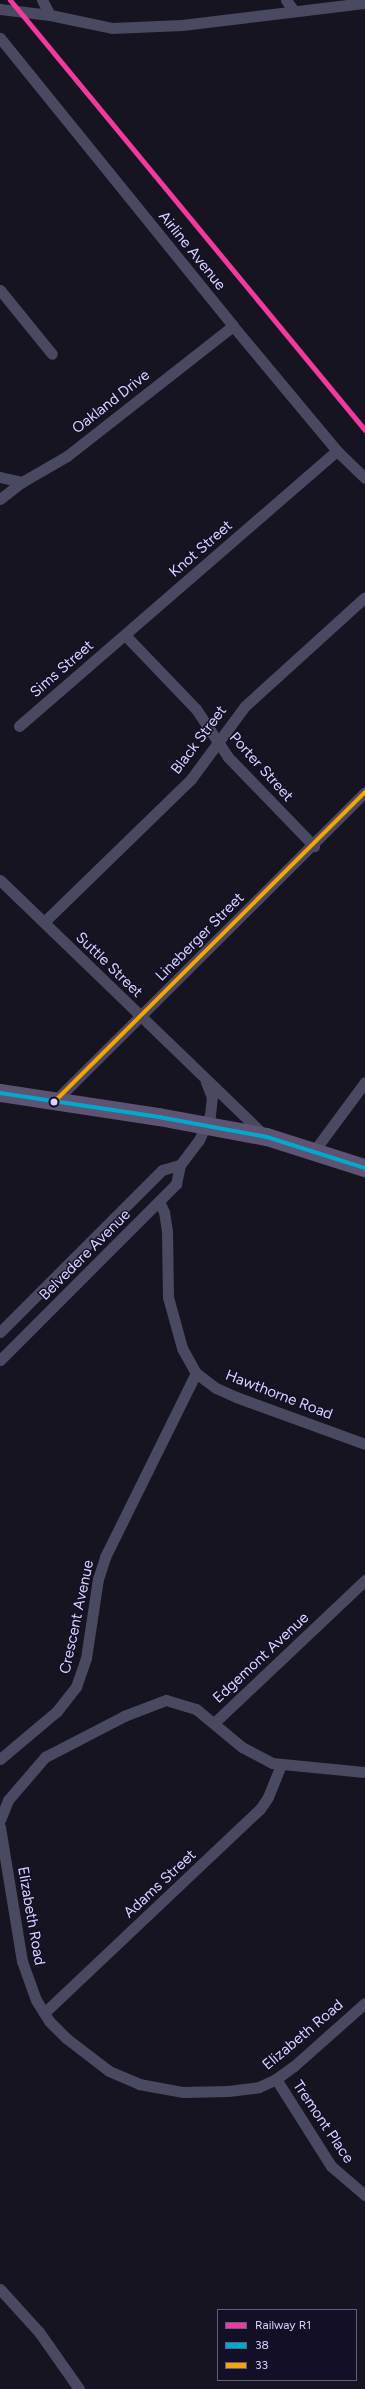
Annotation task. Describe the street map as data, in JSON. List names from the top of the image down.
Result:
{
  "streets": {
    "street": [
      "Airline Avenue",
      "Oakland Drive",
      "Knot Street",
      "Sims Street",
      "Black Street",
      "Porter Street",
      "Lineberger Street",
      "Suttle Street",
      "Belvedere Avenue",
      "Hawthorne Road",
      "Crescent Avenue",
      "Edgemont Avenue",
      "Adams Street",
      "Elizabeth Road",
      "Tremont Place"
    ]
  },
  "crossings": [
    ["Airline Avenue", "Oakland Drive"],
    ["Airline Avenue", "Knot Street"],
    ["Knot Street", "Sims Street"],
    ["Knot Street", "Porter Street"],
    ["Sims Street", "Porter Street"],
    ["Black Street", "Porter Street"],
    ["Black Street", "Suttle Street"],
    ["Porter Street", "Lineberger Street"],
    ["Lineberger Street", "Suttle Street"],
    ["Suttle Street", "Belvedere Avenue"],
    ["Belvedere Avenue", "Hawthorne Road"],
    ["Hawthorne Road", "Crescent Avenue"],
    ["Adams Street", "Elizabeth Road"],
    ["Elizabeth Road", "Tremont Place"]
  ],
  "lines": ["rail line R1", "transit line 33", "transit line 38"],
  "legend": ["Railway R1", "38", "33"]
}
